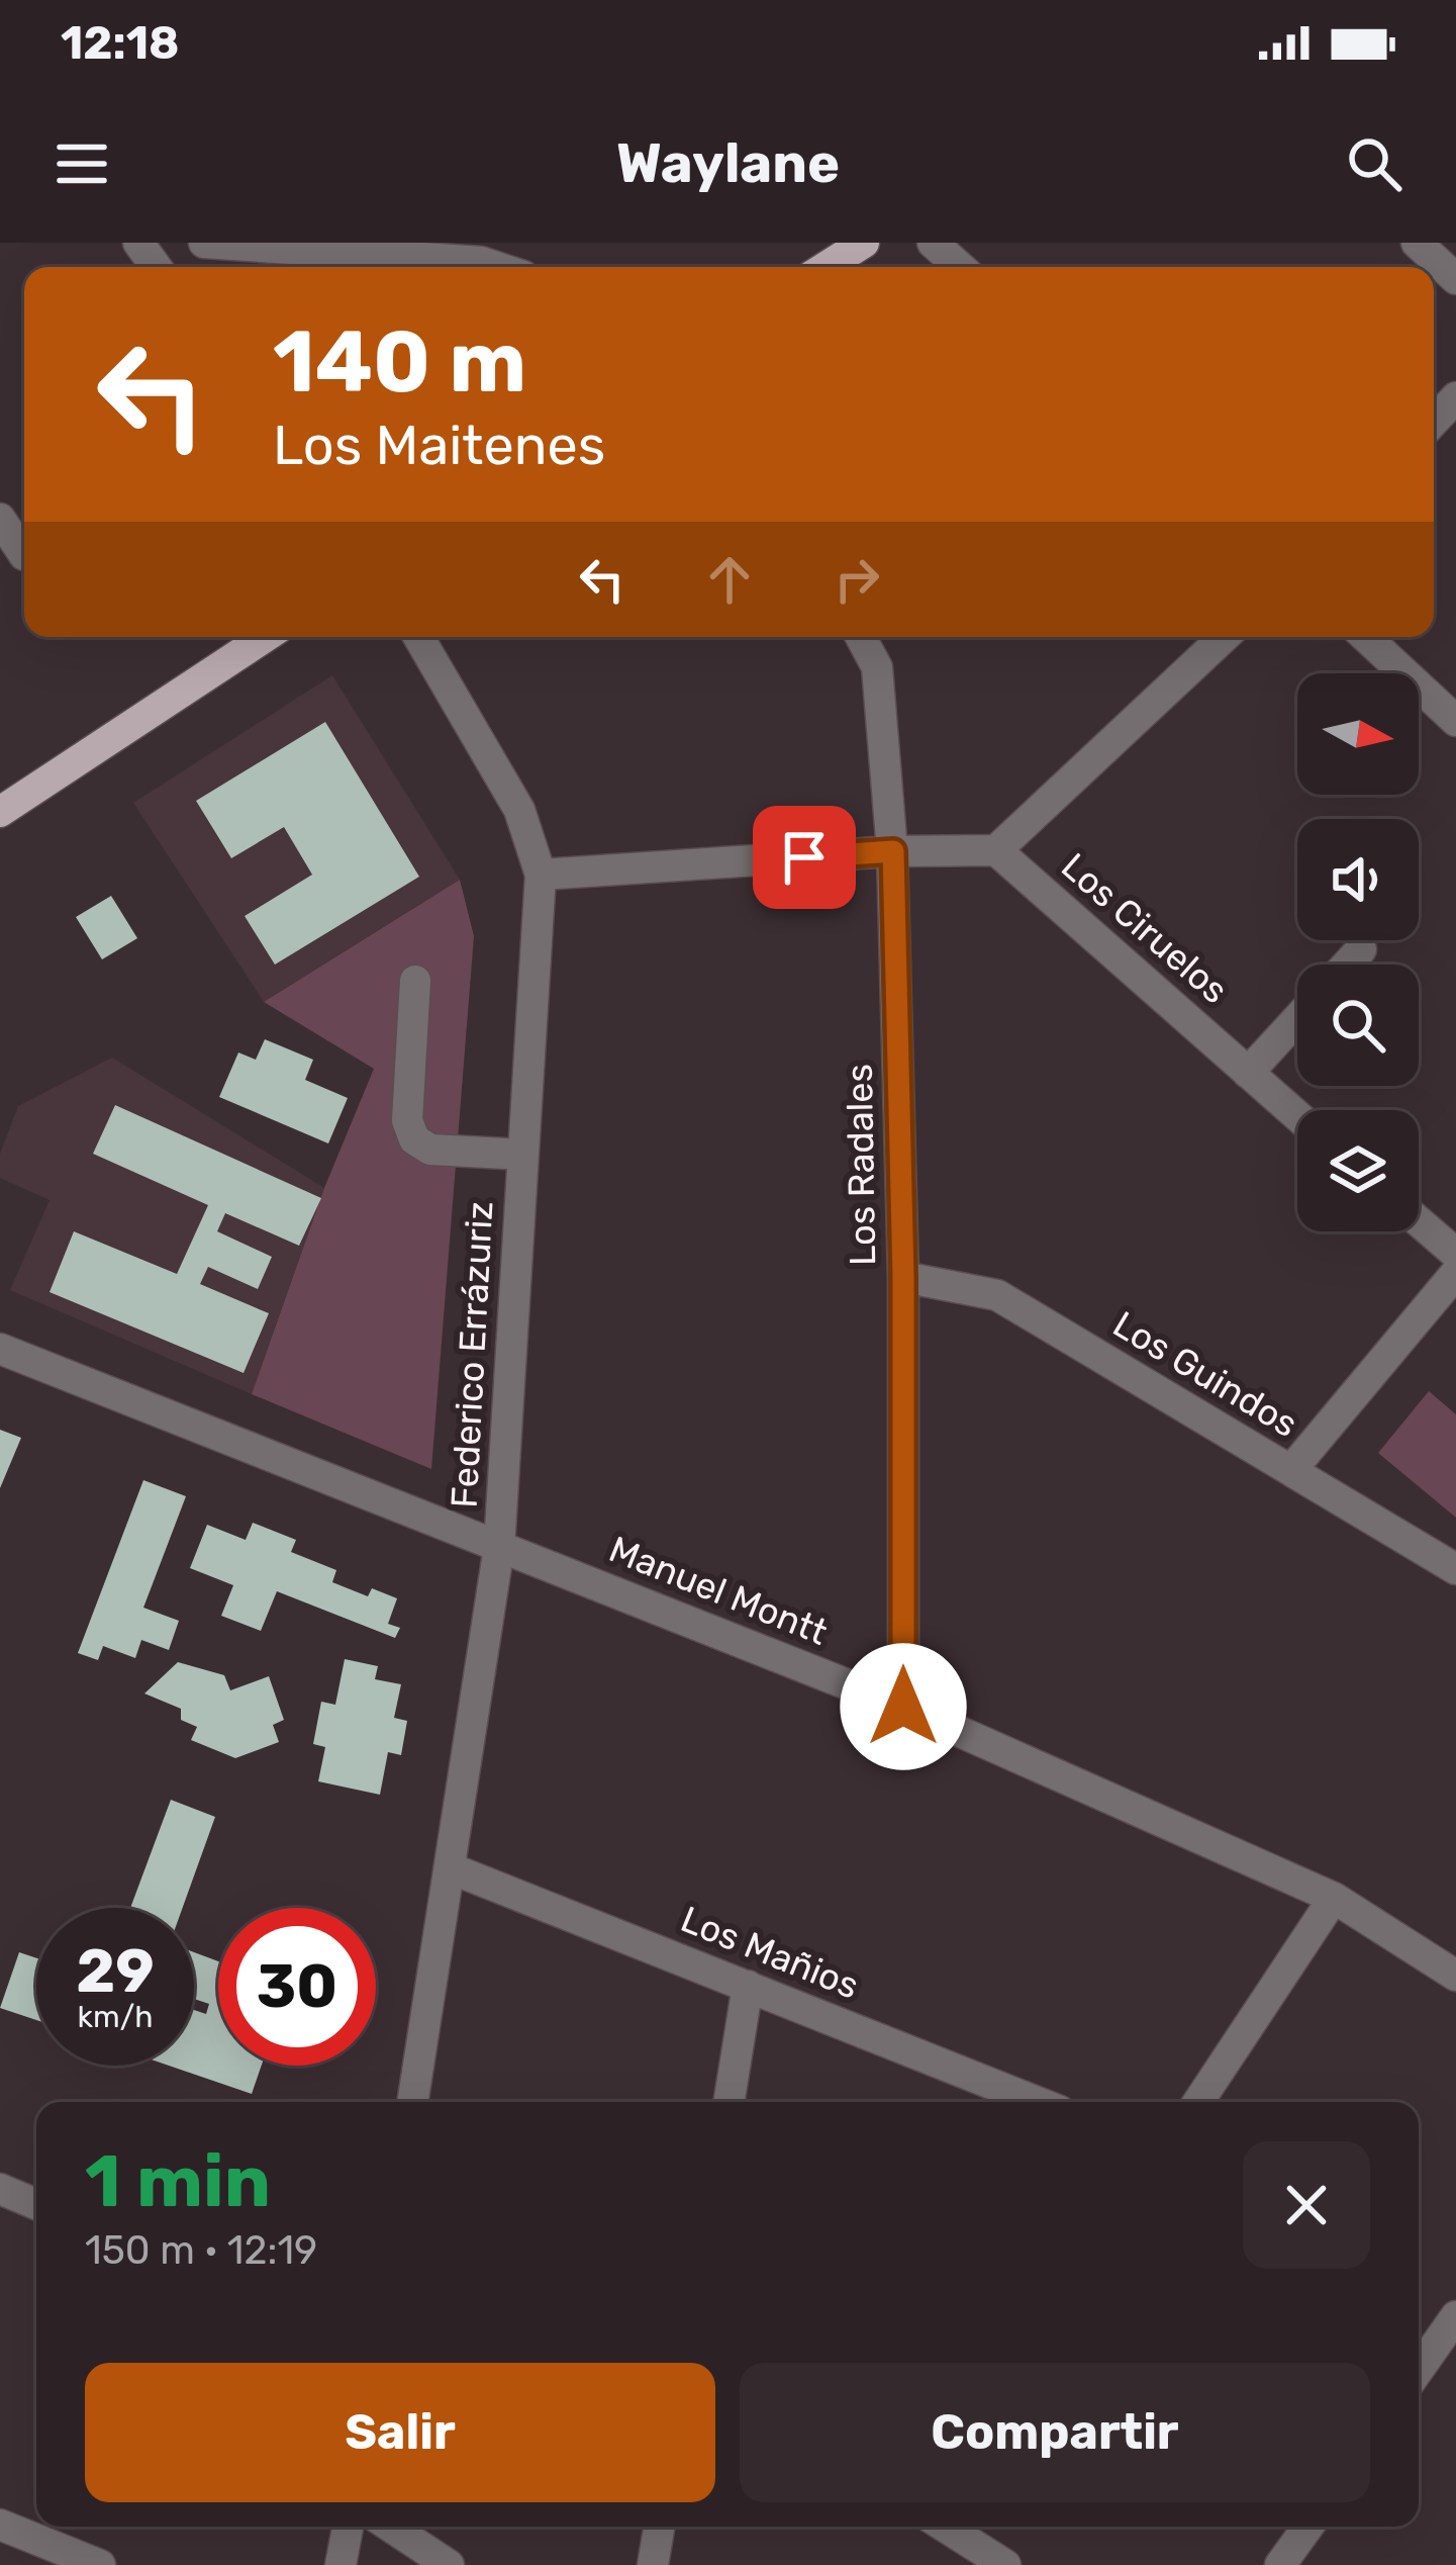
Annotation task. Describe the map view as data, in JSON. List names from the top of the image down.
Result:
{
  "streets": {
    "street": [
      "Los Ciruelos",
      "Los Radales",
      "Federico Errázuriz",
      "Los Guindos",
      "Manuel Montt",
      "Los Mañios"
    ]
  },
  "crossings": [
    ["Los Radales", "Los Guindos"],
    ["Los Radales", "Manuel Montt"],
    ["Federico Errázuriz", "Manuel Montt"],
    ["Federico Errázuriz", "Los Mañios"]
  ],
  "north": "right",
  "page": {
    "status": "12:18",
    "header": "Waylane",
    "turn": ["140 m", "Los Maitenes"],
    "speed": "29 km/h",
    "limit": "30",
    "heading": ["1 min", "150 m · 12:19"],
    "buttons": ["Salir", "Compartir"]
  }
}
